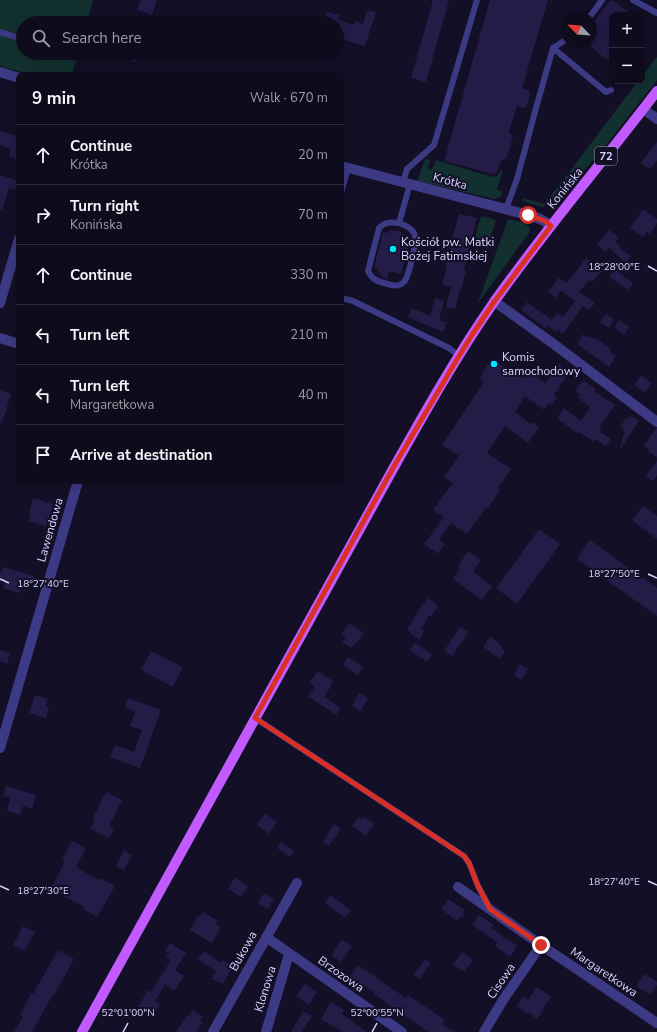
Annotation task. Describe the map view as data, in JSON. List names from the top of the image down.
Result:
{
  "streets": {
    "main road": ["72", "Konińska"],
    "street": [
      "Krótka",
      "Lawendowa",
      "Bukowa",
      "Margaretkowa",
      "Brzozowa",
      "Cisowa",
      "Klonowa"
    ]
  },
  "crossings": [
    ["72", "Konińska"],
    ["Krótka", "Konińska"],
    ["Bukowa", "Brzozowa"],
    ["Margaretkowa", "Cisowa"],
    ["Brzozowa", "Klonowa"]
  ],
  "places": ["Kościół pw. Matki Bożej Fatimskiej", "Komis samochodowy"],
  "north": "top left",
  "page": {
    "map_buttons": ["+", "−"],
    "search": "Search here",
    "heading": ["9 min", "Walk · 670 m"],
    "list": [
      ["Continue", "Krótka", "20 m"],
      ["Turn right", "Konińska", "70 m"],
      ["Continue", "330 m"],
      ["Turn left", "210 m"],
      ["Turn left", "Margaretkowa", "40 m"],
      "Arrive at destination"
    ]
  },
  "coordinates": [
    "18°28'00\"E",
    "18°27'50\"E",
    "18°27'40\"E",
    "18°27'30\"E",
    "52°01'00\"N",
    "52°00'55\"N"
  ]
}
